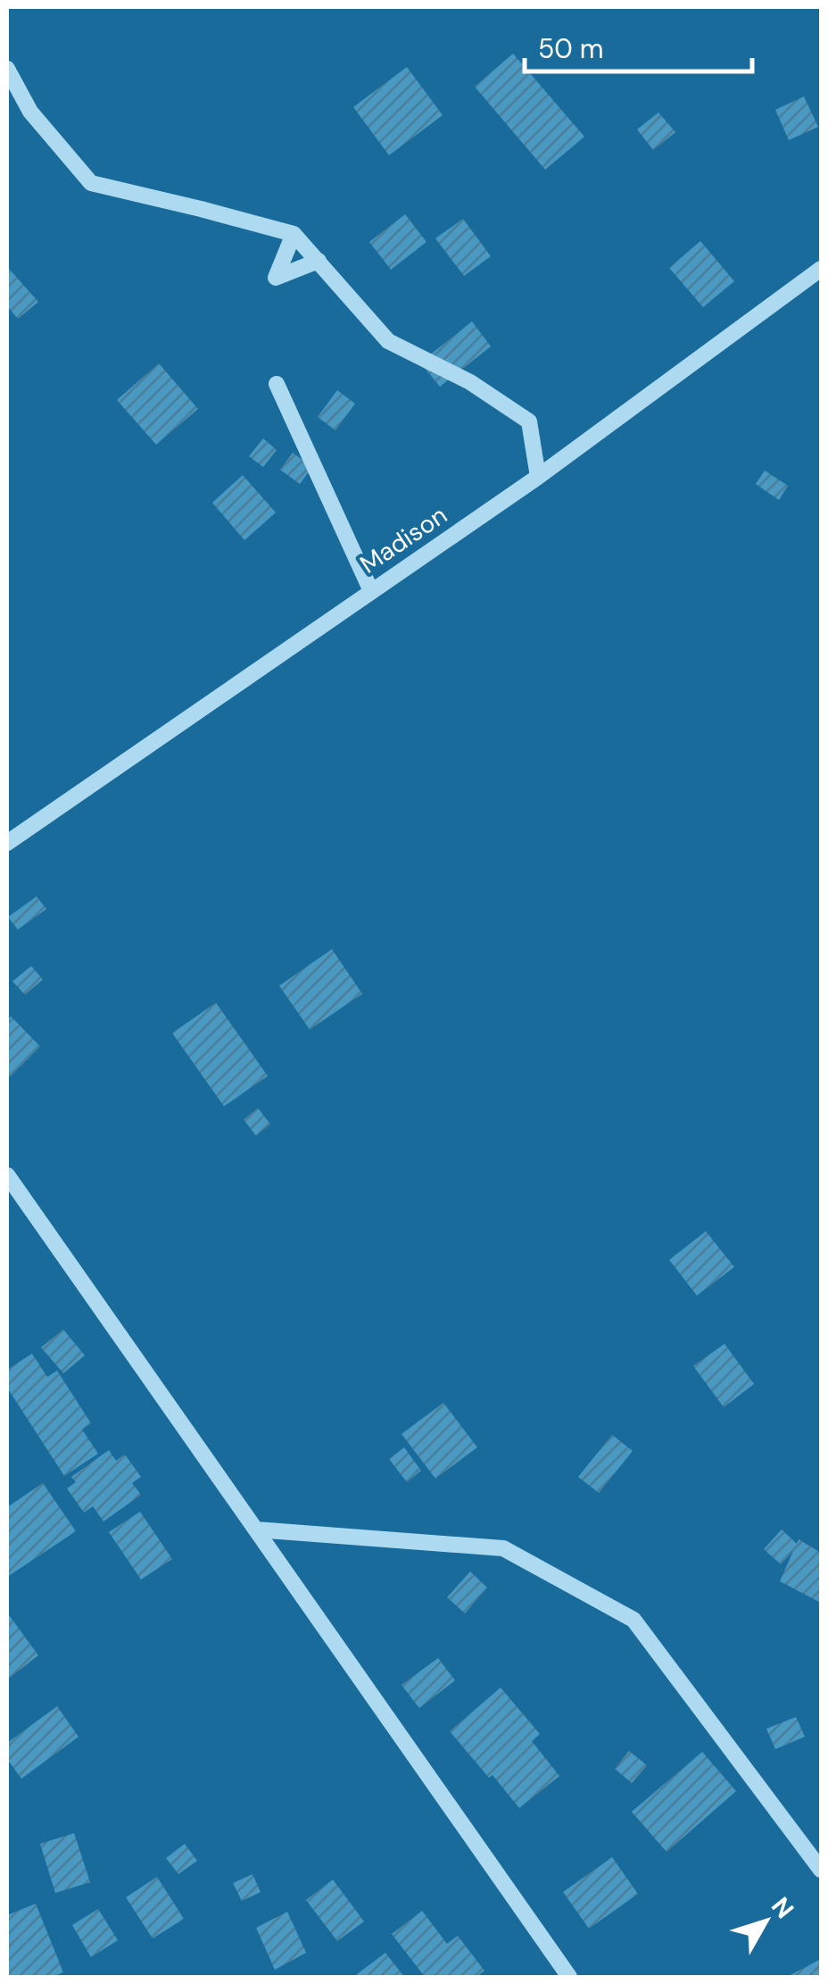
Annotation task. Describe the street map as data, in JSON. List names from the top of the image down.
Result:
{
  "streets": {
    "street": ["Madison"]
  },
  "scale_bar": "50 m",
  "north": "top right"
}
